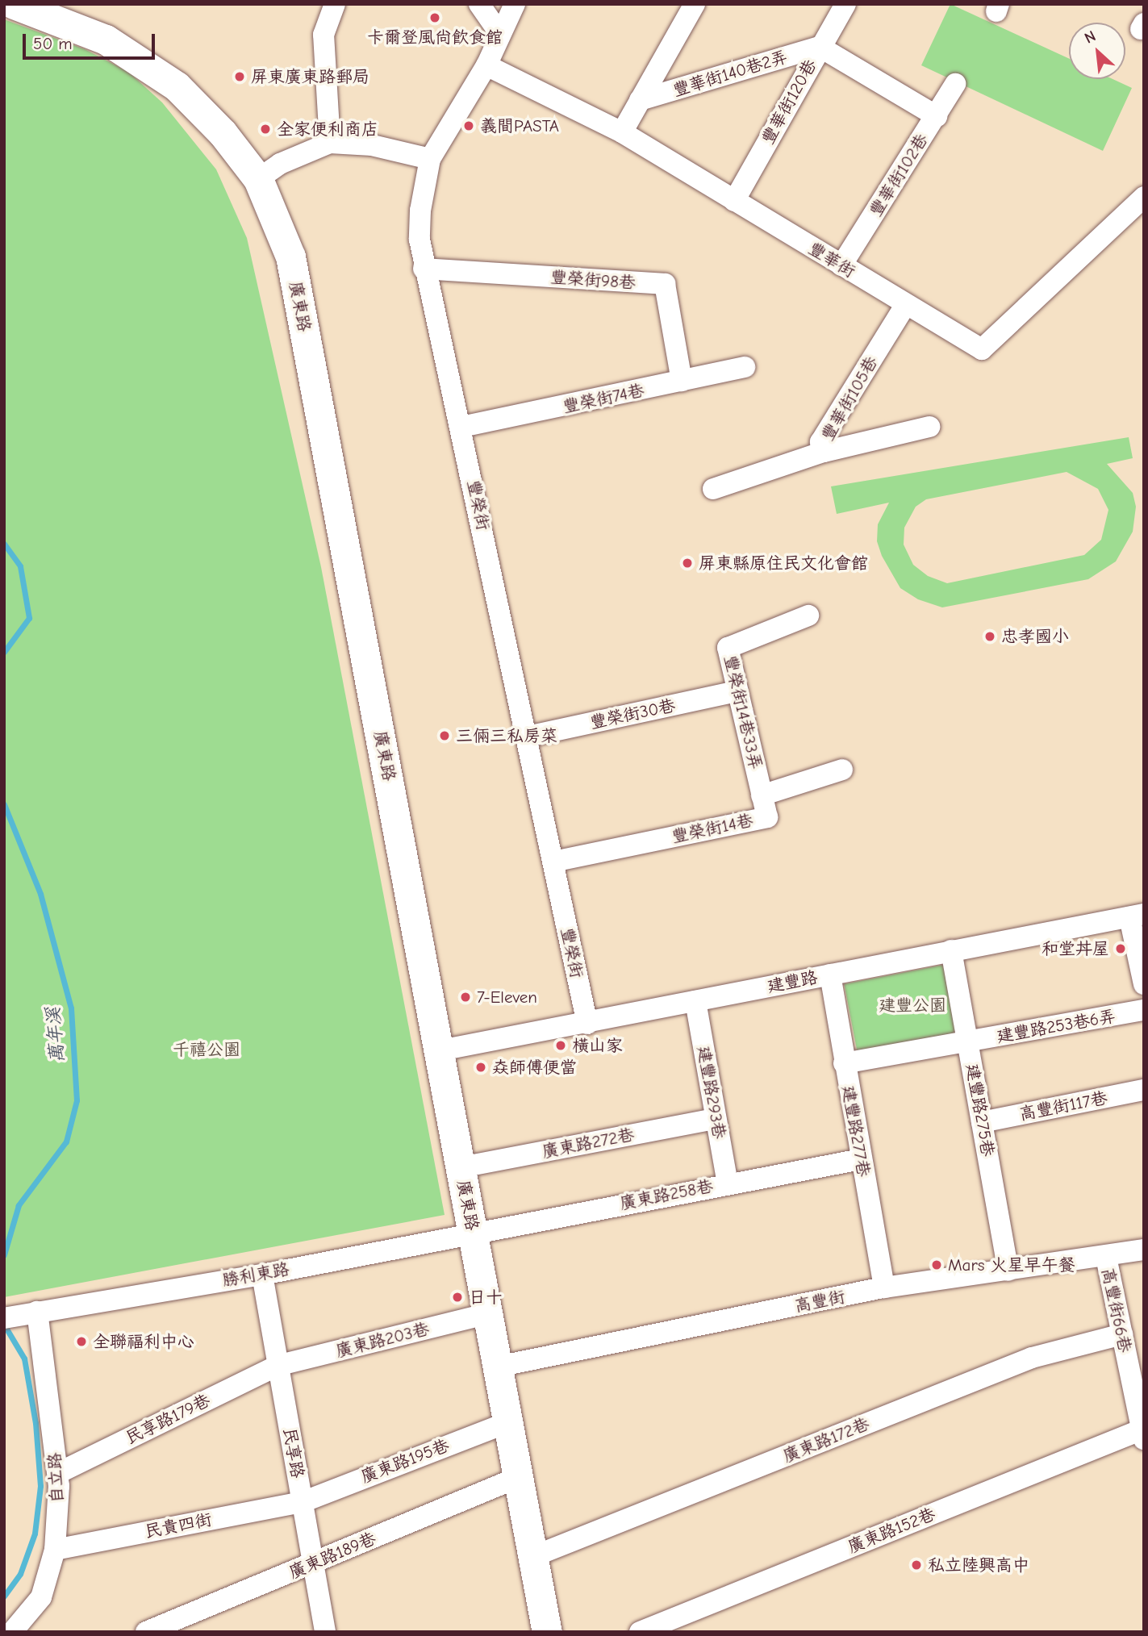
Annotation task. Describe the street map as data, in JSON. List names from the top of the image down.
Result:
{
  "streets": {
    "street": [
      "豐華街140巷2弄",
      "豐華街120巷",
      "豐華街102巷",
      "豐華街",
      "豐榮街98巷",
      "廣東路",
      "豐榮街74巷",
      "豐華街105巷",
      "豐榮街",
      "豐榮街14巷33弄",
      "豐榮街30巷",
      "豐榮街14巷",
      "建豐路",
      "建豐路253巷6弄",
      "建豐路293巷",
      "高豐街117巷",
      "建豐路275巷",
      "建豐路277巷",
      "廣東路272巷",
      "廣東路258巷",
      "勝利東路",
      "高豐街",
      "高豐街66巷",
      "廣東路203巷",
      "民享路179巷",
      "廣東路172巷",
      "民享路",
      "廣東路195巷",
      "自立路",
      "民貴四街",
      "廣東路152巷",
      "廣東路189巷"
    ]
  },
  "crossings": [
    ["豐華街140巷2弄", "豐華街120巷"],
    ["豐華街120巷", "豐華街"],
    ["豐華街102巷", "豐華街"],
    ["豐華街", "豐華街105巷"],
    ["豐華街", "豐榮街"],
    ["豐榮街98巷", "豐榮街74巷"],
    ["豐榮街98巷", "豐榮街"],
    ["廣東路", "建豐路"],
    ["廣東路", "廣東路272巷"],
    ["廣東路", "廣東路258巷"],
    ["廣東路", "勝利東路"],
    ["廣東路", "高豐街"],
    ["廣東路", "廣東路203巷"],
    ["廣東路", "廣東路172巷"],
    ["廣東路", "廣東路195巷"],
    ["廣東路", "廣東路189巷"],
    ["豐榮街74巷", "豐榮街"],
    ["豐榮街", "豐榮街30巷"],
    ["豐榮街", "豐榮街14巷"],
    ["豐榮街", "建豐路"],
    ["豐榮街14巷33弄", "豐榮街30巷"],
    ["豐榮街14巷33弄", "豐榮街14巷"],
    ["建豐路", "建豐路293巷"],
    ["建豐路", "建豐路275巷"],
    ["建豐路", "建豐路277巷"],
    ["建豐路253巷6弄", "建豐路275巷"],
    ["建豐路253巷6弄", "建豐路277巷"],
    ["建豐路293巷", "廣東路272巷"],
    ["建豐路293巷", "廣東路258巷"],
    ["高豐街117巷", "建豐路275巷"],
    ["建豐路275巷", "高豐街"],
    ["建豐路277巷", "廣東路258巷"],
    ["建豐路277巷", "高豐街"],
    ["廣東路258巷", "勝利東路"],
    ["勝利東路", "民享路"],
    ["勝利東路", "自立路"],
    ["高豐街", "高豐街66巷"],
    ["高豐街66巷", "廣東路172巷"],
    ["高豐街66巷", "廣東路152巷"],
    ["廣東路203巷", "民享路179巷"],
    ["廣東路203巷", "民享路"],
    ["民享路179巷", "民享路"],
    ["民享路179巷", "自立路"],
    ["民享路", "廣東路195巷"],
    ["民享路", "民貴四街"],
    ["民享路", "廣東路189巷"],
    ["廣東路195巷", "民貴四街"],
    ["自立路", "民貴四街"]
  ],
  "water": ["萬年溪"],
  "parks": ["建豐公園", "千禧公園"],
  "places": [
    "卡爾登風尚飲食館",
    "屏東廣東路郵局",
    "義間PASTA",
    "全家便利商店",
    "屏東縣原住民文化會館",
    "忠孝國小",
    "三倆三私房菜",
    "和堂丼屋",
    "7-Eleven",
    "橫山家",
    "𡘙師傅便當",
    "Mars 火星早午餐",
    "日十",
    "全聯福利中心",
    "私立陸興高中"
  ],
  "scale_bar": "50 m",
  "north": "top left"
}
